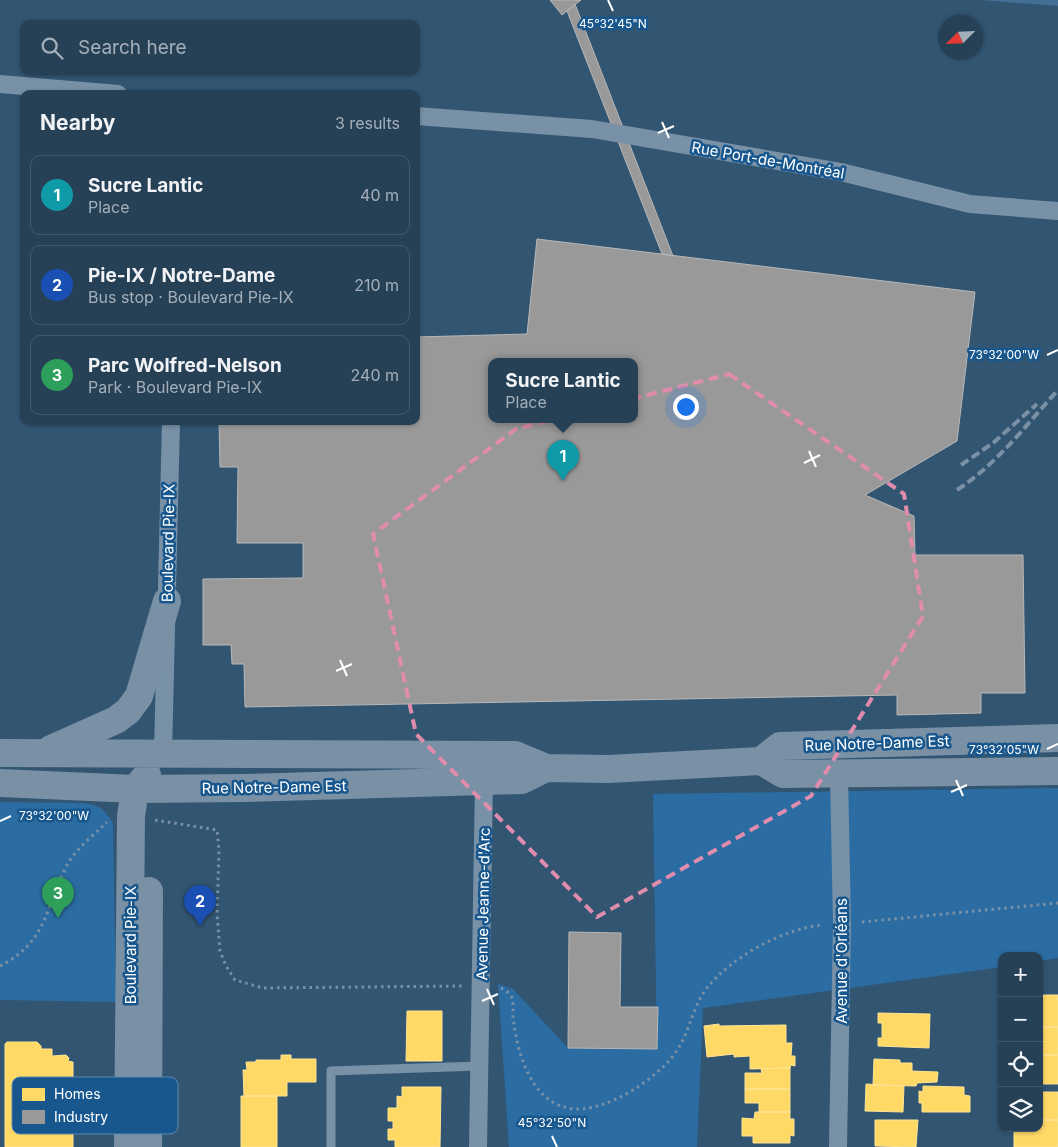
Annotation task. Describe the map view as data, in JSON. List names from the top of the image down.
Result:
{
  "streets": {
    "main road": ["Boulevard Pie-IX", "Rue Notre-Dame Est"],
    "street": ["Rue Port-de-Montréal", "Avenue Jeanne-d'Arc", "Avenue d'Orléans"]
  },
  "crossings": [
    ["Boulevard Pie-IX", "Rue Notre-Dame Est"],
    ["Rue Notre-Dame Est", "Avenue Jeanne-d'Arc"],
    ["Rue Notre-Dame Est", "Avenue d'Orléans"]
  ],
  "legend": ["Homes", "Industry"],
  "north": "bottom left",
  "page": {
    "search": "Search here",
    "heading": ["Nearby", "3 results"],
    "list": [
      {
        "mark": "1",
        "name": "Sucre Lantic",
        "note": "Place",
        "value": "40 m"
      },
      {
        "mark": "2",
        "name": "Pie-IX / Notre-Dame",
        "note": "Bus stop · Boulevard Pie-IX",
        "value": "210 m"
      },
      {
        "mark": "3",
        "name": "Parc Wolfred-Nelson",
        "note": "Park · Boulevard Pie-IX",
        "value": "240 m"
      }
    ],
    "popup": ["Sucre Lantic", "Place"],
    "pins": ["1", "3", "2"],
    "map_buttons": ["+", "−"]
  },
  "coordinates": [
    "45°32'45\"N",
    "73°32'00\"W",
    "73°32'05\"W",
    "45°32'50\"N"
  ]
}
